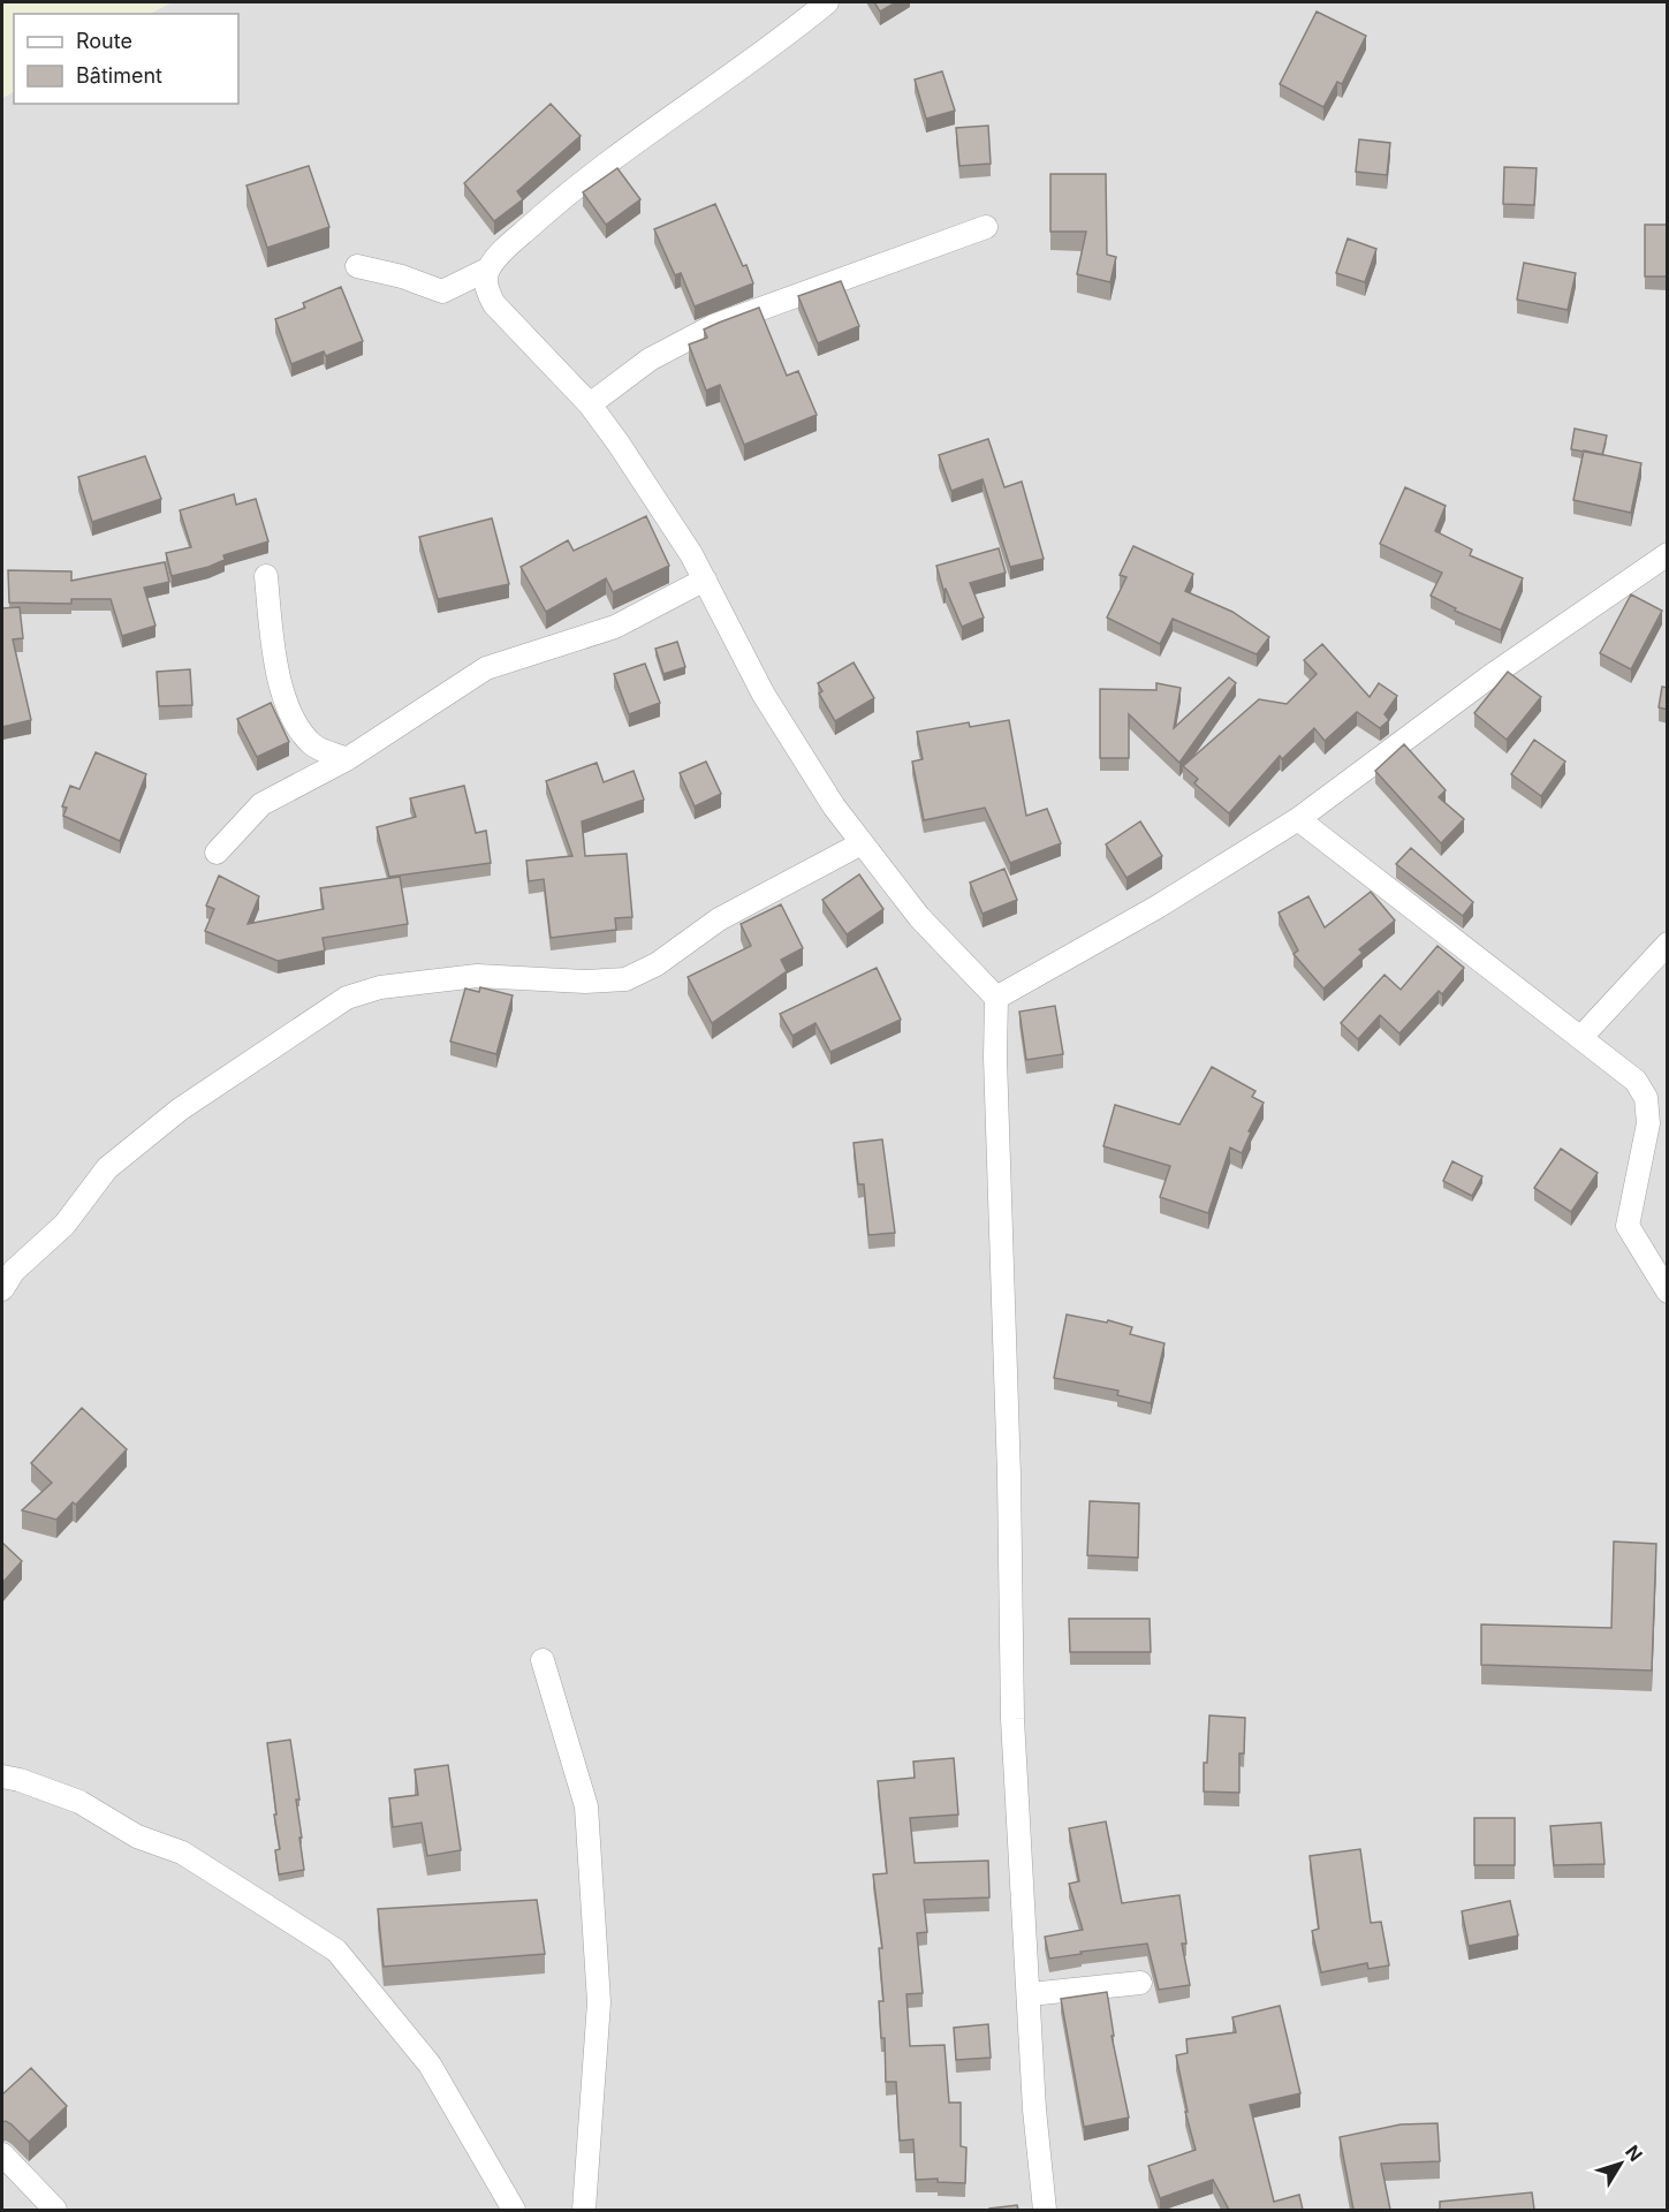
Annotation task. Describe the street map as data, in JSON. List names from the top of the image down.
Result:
{
  "legend": ["Route", "Bâtiment"],
  "north": "top right"
}
